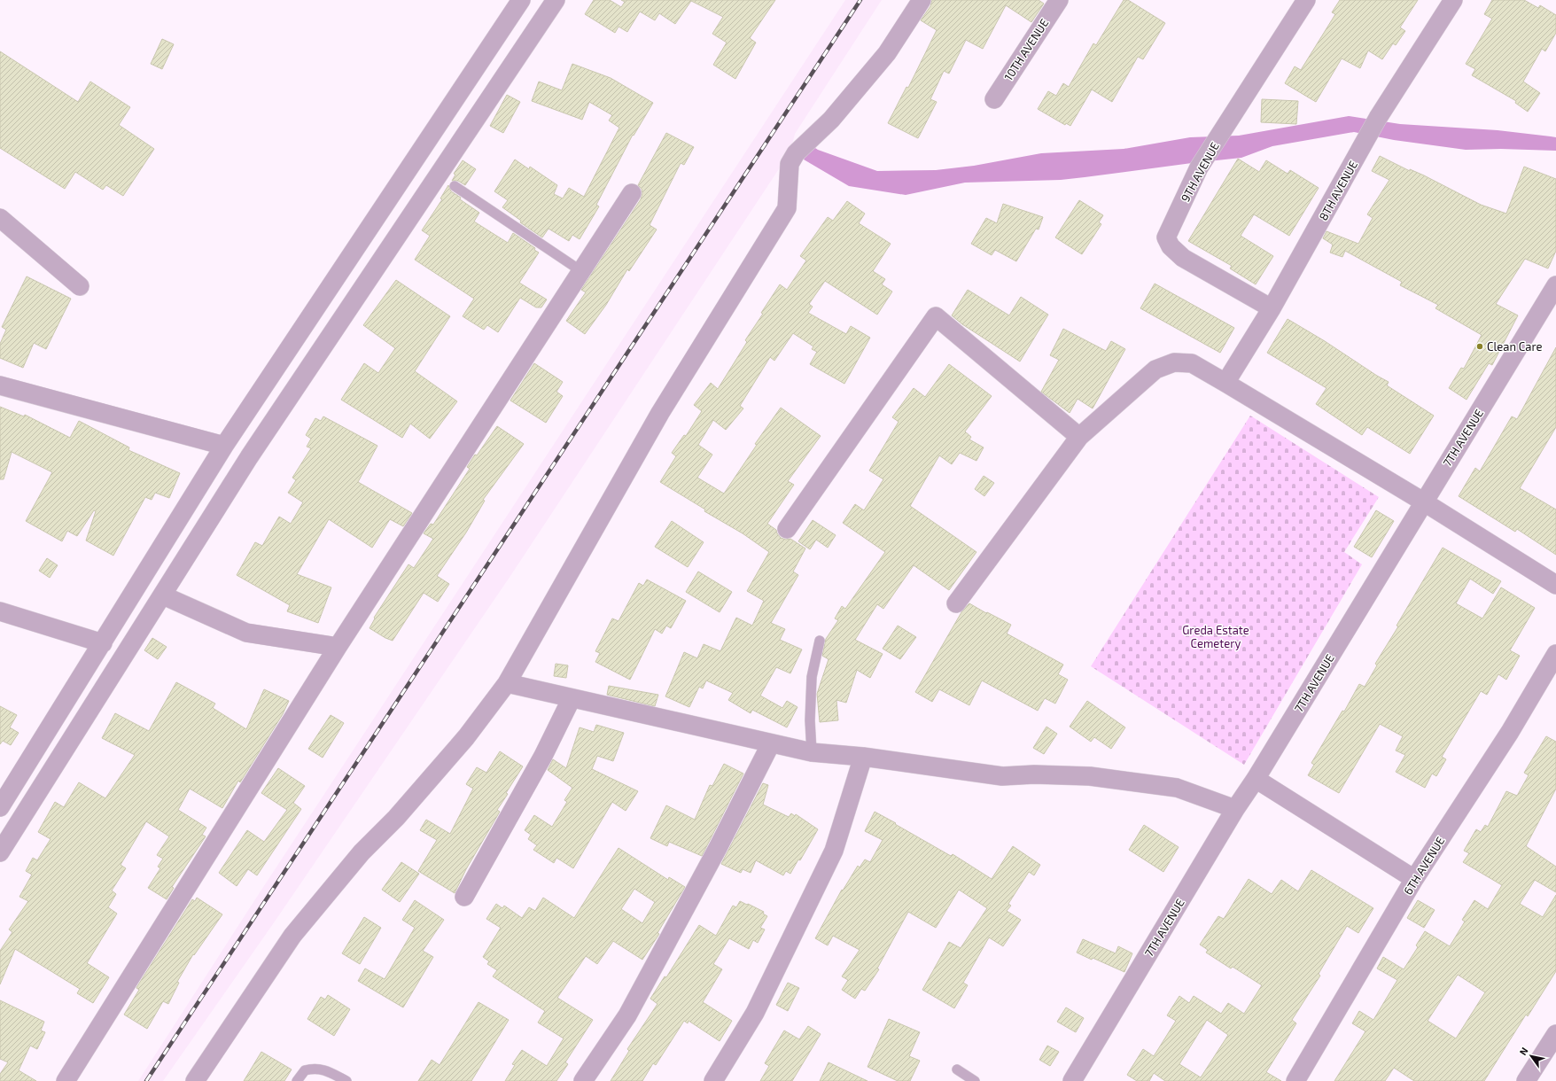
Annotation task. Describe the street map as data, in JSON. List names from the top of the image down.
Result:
{
  "streets": {
    "street": [
      "10TH AVENUE",
      "9TH AVENUE",
      "8TH AVENUE",
      "7TH AVENUE",
      "6TH AVENUE"
    ]
  },
  "crossings": [
    ["9TH AVENUE", "8TH AVENUE"]
  ],
  "parks": ["Greda Estate Cemetery"],
  "places": ["Clean Care"],
  "north": "top left"
}
